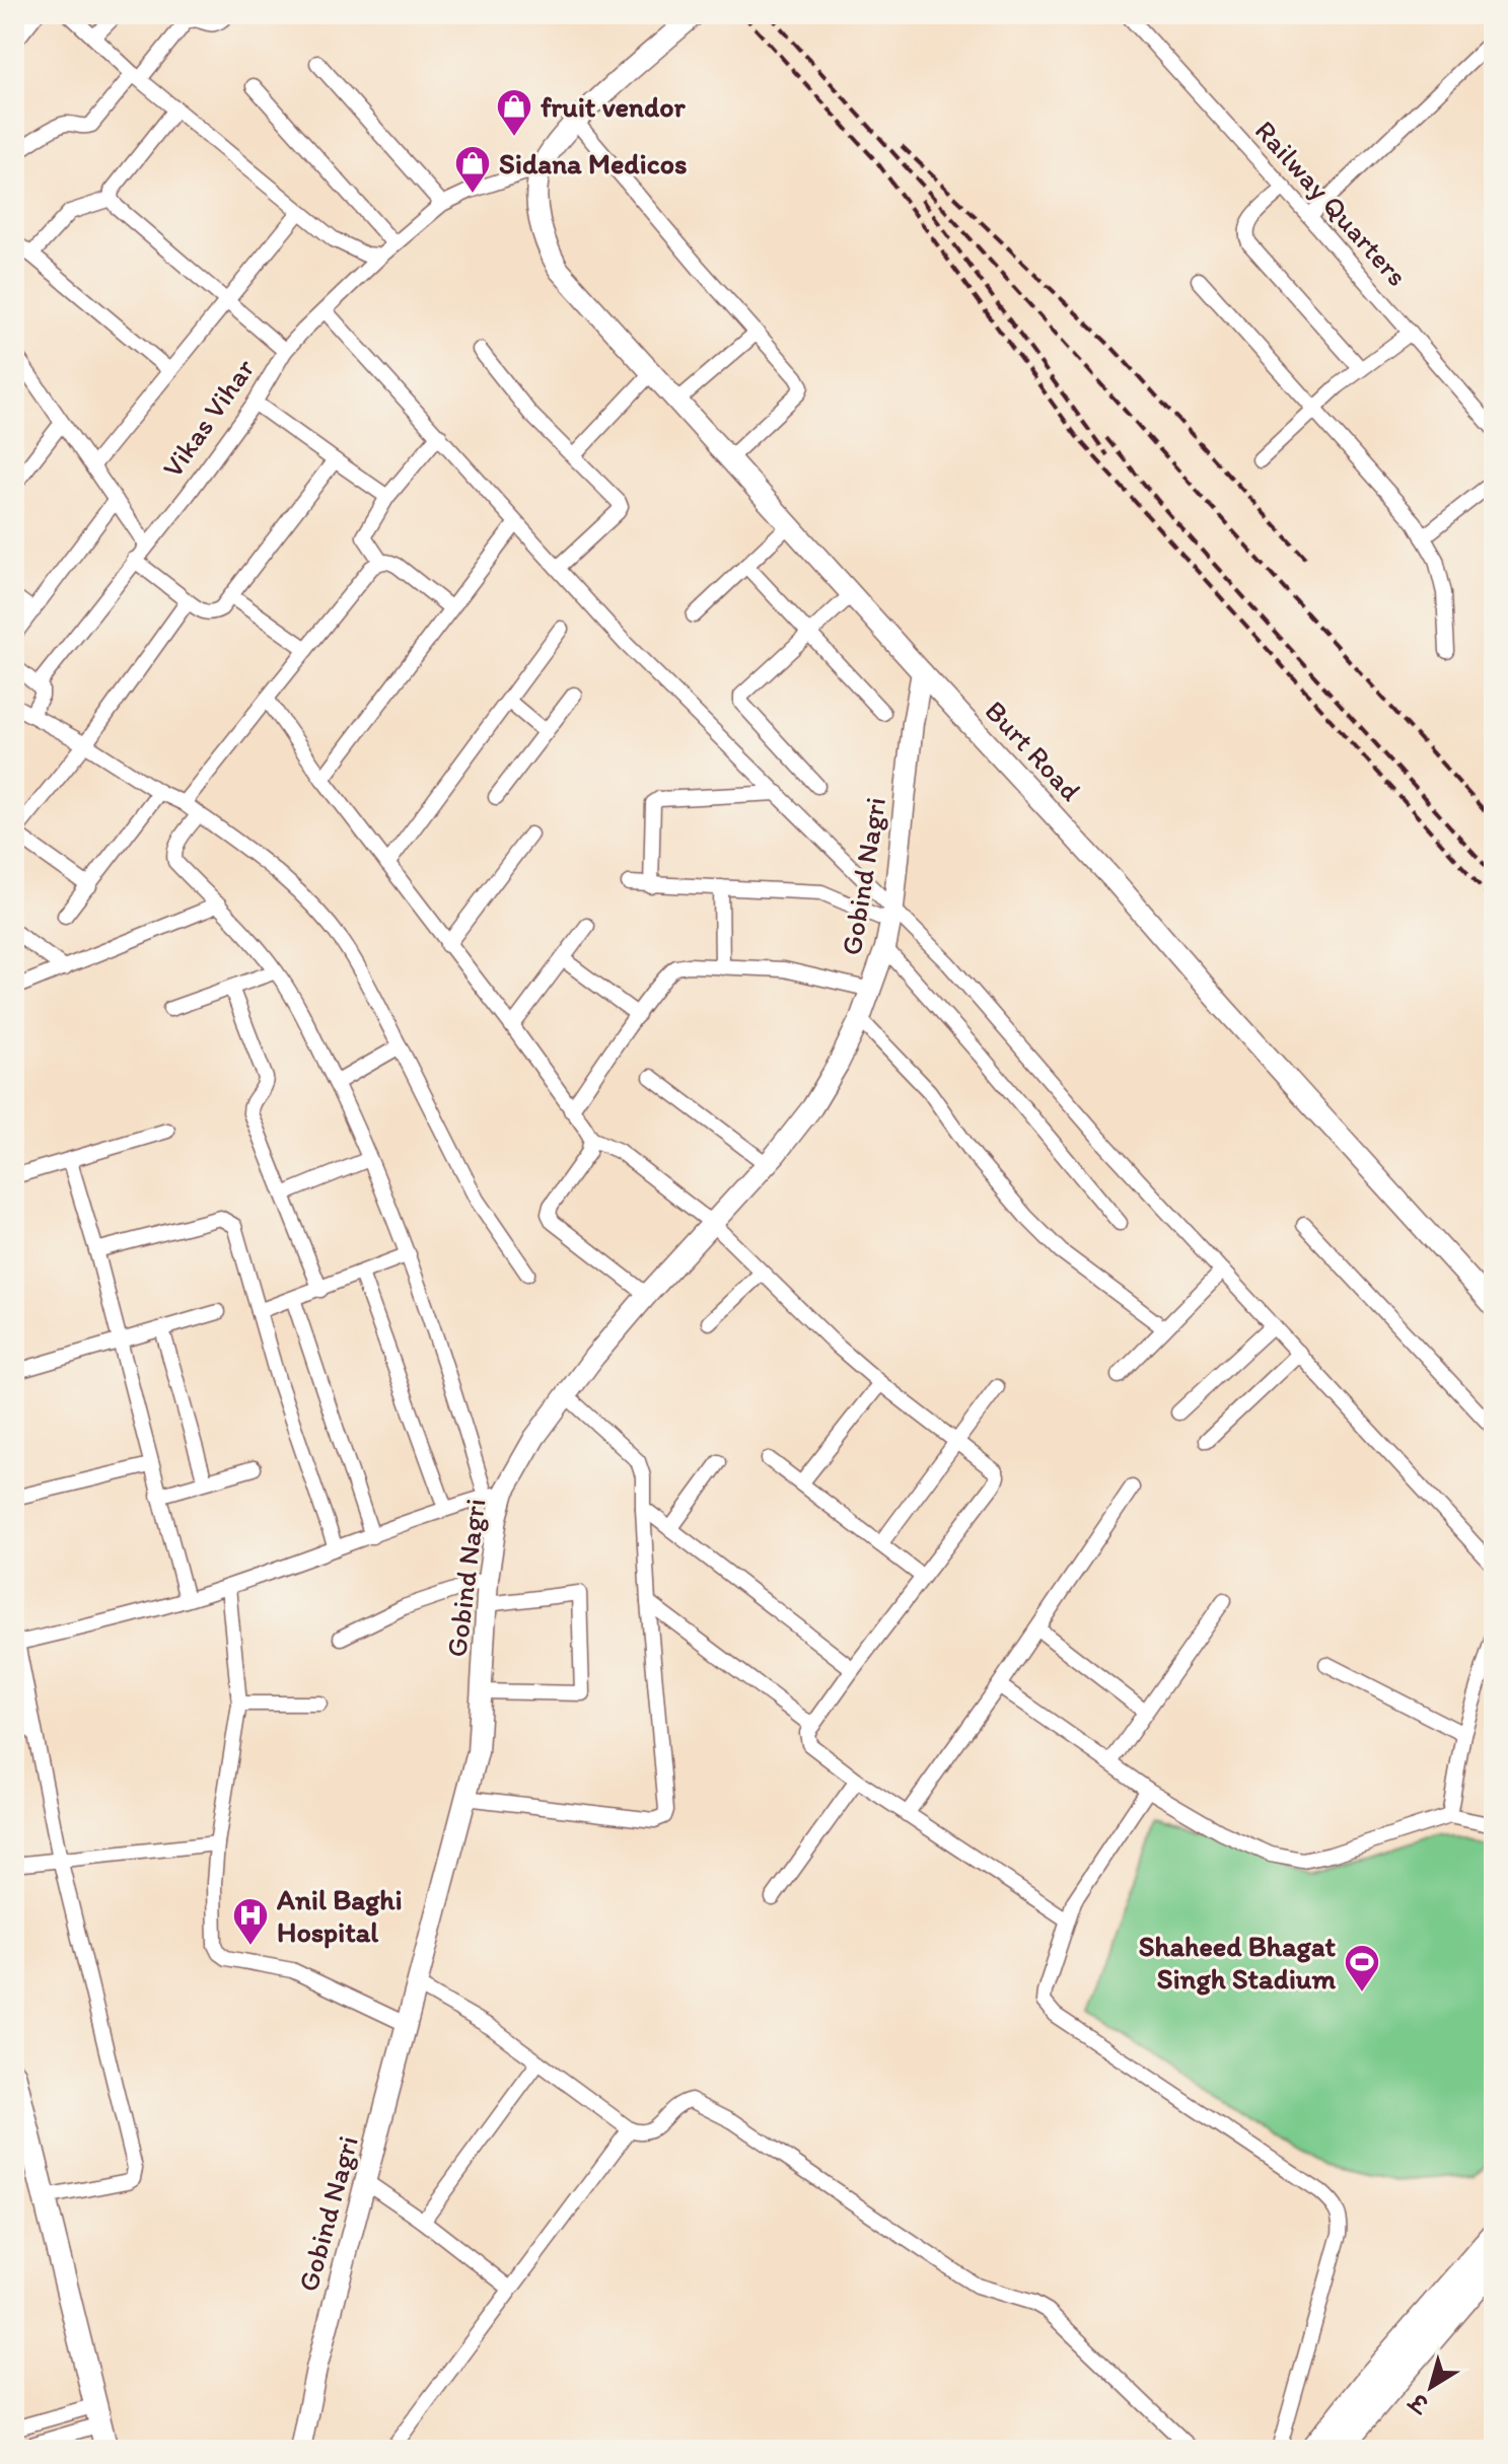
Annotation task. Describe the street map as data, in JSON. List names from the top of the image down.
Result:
{
  "streets": {
    "street": [
      "Railway Quarters",
      "Vikas Vihar",
      "Burt Road",
      "Gobind Nagri"
    ]
  },
  "crossings": [
    ["Vikas Vihar", "Burt Road"],
    ["Burt Road", "Gobind Nagri"]
  ],
  "places": {
    "shop": ["fruit vendor", "Sidana Medicos"],
    "hospital": ["Anil Baghi Hospital"],
    "sports": ["Shaheed Bhagat Singh Stadium"]
  },
  "north": "bottom left"
}
